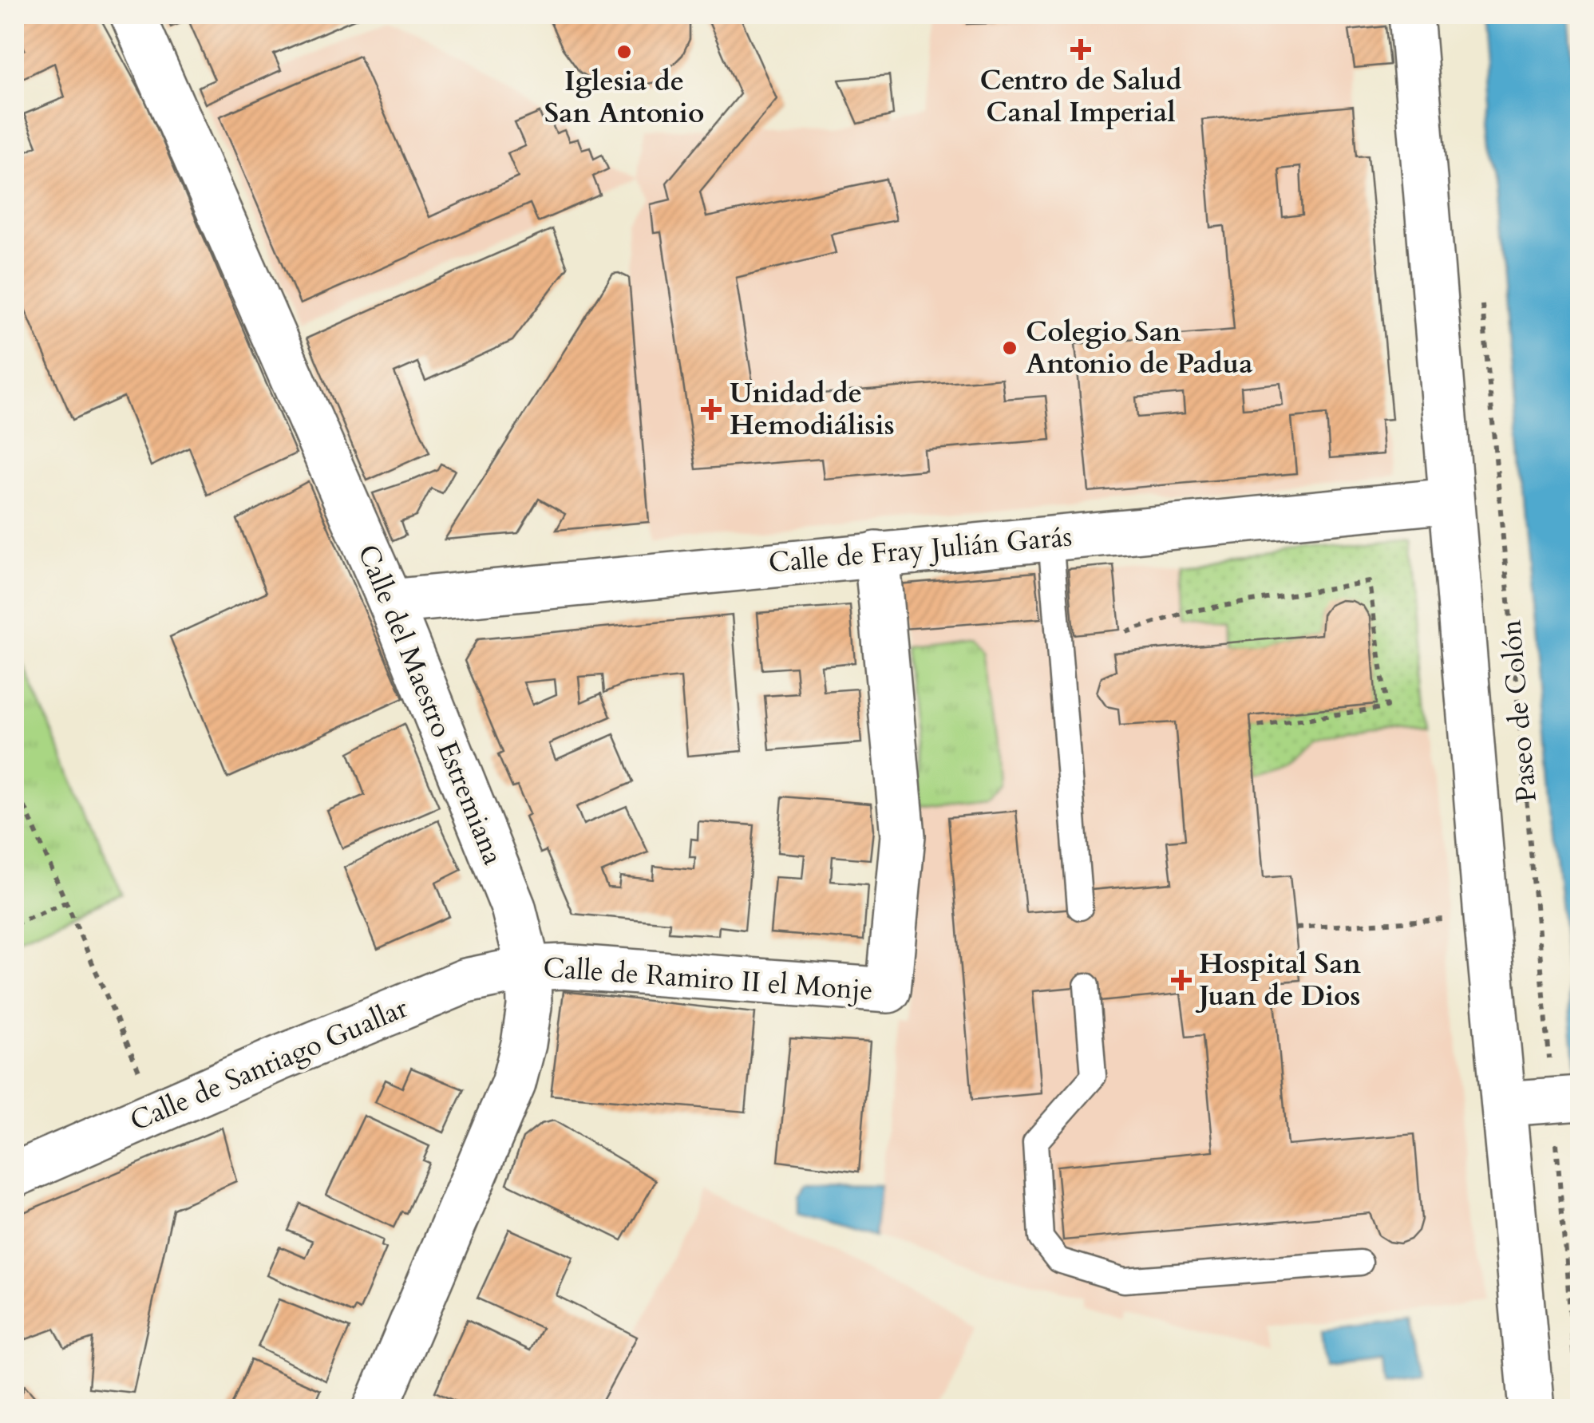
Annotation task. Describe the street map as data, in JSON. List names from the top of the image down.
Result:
{
  "streets": {
    "street": [
      "Calle de Fray Julián Garás",
      "Calle del Maestro Estremiana",
      "Paseo de Colón",
      "Calle de Ramiro II el Monje",
      "Calle de Santiago Guallar"
    ]
  },
  "crossings": [
    ["Calle de Fray Julián Garás", "Calle del Maestro Estremiana"],
    ["Calle de Fray Julián Garás", "Paseo de Colón"],
    ["Calle de Fray Julián Garás", "Calle de Ramiro II el Monje"],
    ["Calle del Maestro Estremiana", "Calle de Ramiro II el Monje"],
    ["Calle del Maestro Estremiana", "Calle de Santiago Guallar"],
    ["Calle de Ramiro II el Monje", "Calle de Santiago Guallar"]
  ],
  "places": {
    "health": ["Centro de Salud Canal Imperial", "Unidad de Hemodiálisis", "Hospital San Juan de Dios"],
    "other": ["Iglesia de San Antonio", "Colegio San Antonio de Padua"]
  }
}
